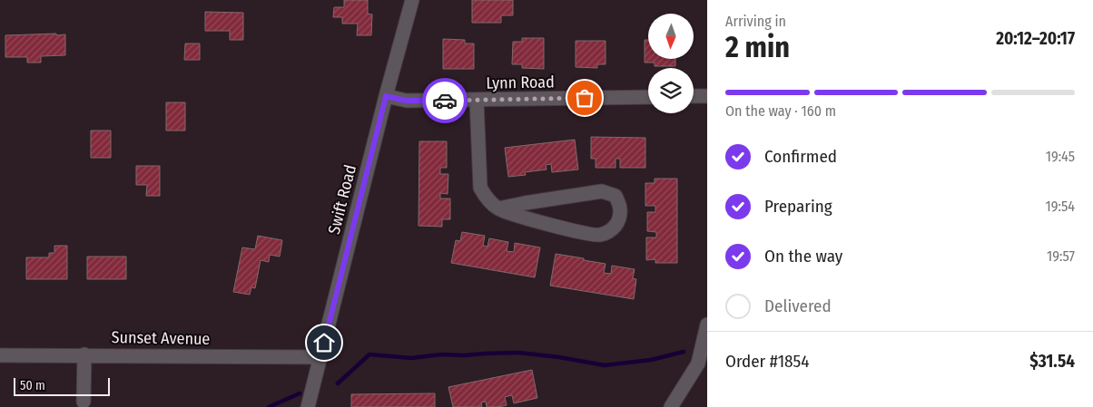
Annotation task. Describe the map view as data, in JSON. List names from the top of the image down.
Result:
{
  "streets": {
    "street": ["Lynn Road", "Swift Road", "Sunset Avenue"]
  },
  "crossings": [
    ["Lynn Road", "Swift Road"],
    ["Swift Road", "Sunset Avenue"]
  ],
  "scale_bar": "50 m",
  "north": "bottom",
  "page": {
    "heading": ["2 min", "Arriving in", "20:12–20:17"],
    "panel": ["Order #1854", "$31.54"],
    "bar": "On the way · 160 m",
    "list": [
      ["Confirmed", "19:45"],
      ["Preparing", "19:54"],
      ["On the way", "19:57"],
      "Delivered"
    ],
    "scale": "50 m"
  }
}
